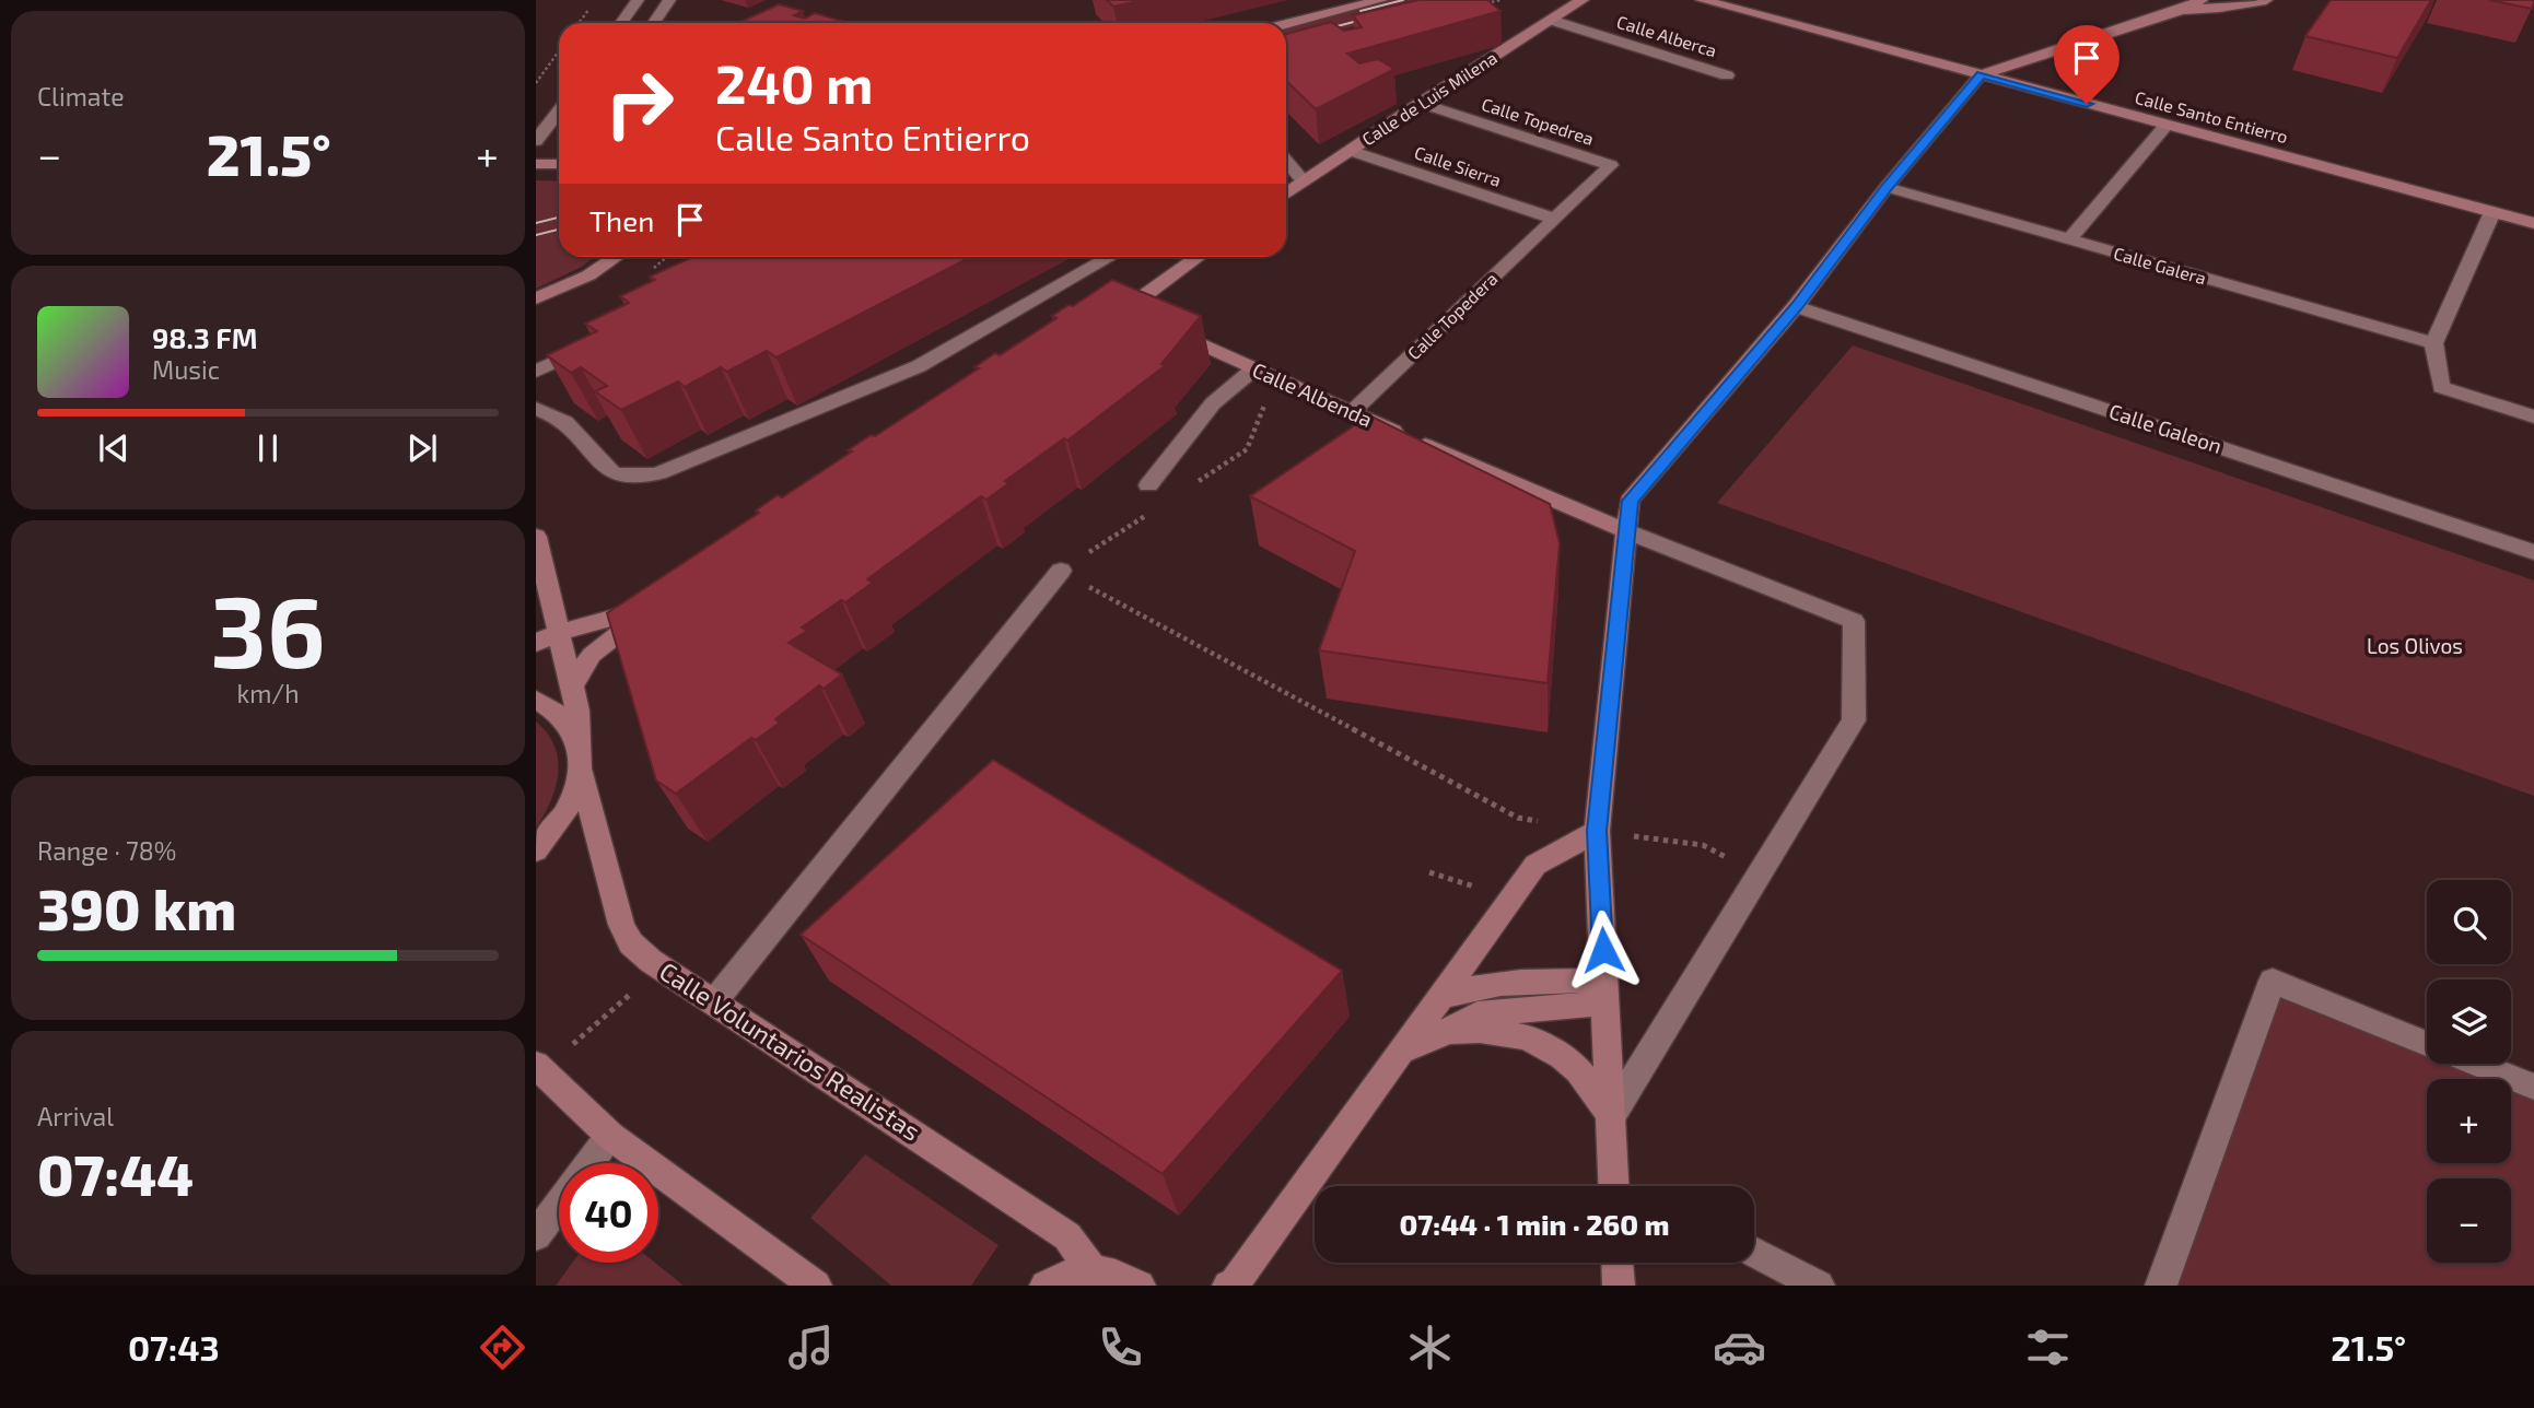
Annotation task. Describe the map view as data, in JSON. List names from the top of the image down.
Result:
{
  "streets": {
    "street": [
      "Calle Alberca",
      "Calle de Luis Milena",
      "Calle Santo Entierro",
      "Calle Topedrea",
      "Calle Sierra",
      "Calle Galera",
      "Calle Topedera",
      "Calle Albenda",
      "Calle Galeon",
      "Calle Voluntarios Realistas"
    ]
  },
  "crossings": [
    ["Calle Alberca", "Calle de Luis Milena"],
    ["Calle de Luis Milena", "Calle Topedrea"],
    ["Calle de Luis Milena", "Calle Sierra"],
    ["Calle Topedrea", "Calle Sierra"],
    ["Calle Topedrea", "Calle Topedera"],
    ["Calle Sierra", "Calle Topedera"],
    ["Calle Topedera", "Calle Albenda"]
  ],
  "parks": ["Los Olivos"],
  "page": {
    "tile": [
      "Climate",
      ["36", "km/h"],
      ["Range · 78%", "390 km"],
      ["Arrival", "07:44"]
    ],
    "turn": ["240 m", "Calle Santo Entierro"],
    "heat": ["−", "21.5°", "+"],
    "then": "Then",
    "song": ["98.3 FM", "Music"],
    "map_buttons": ["+", "−"],
    "limit": "40",
    "trip": "07:44 · 1 min · 260 m",
    "tabs": ["07:43", "21.5°"]
  }
}
